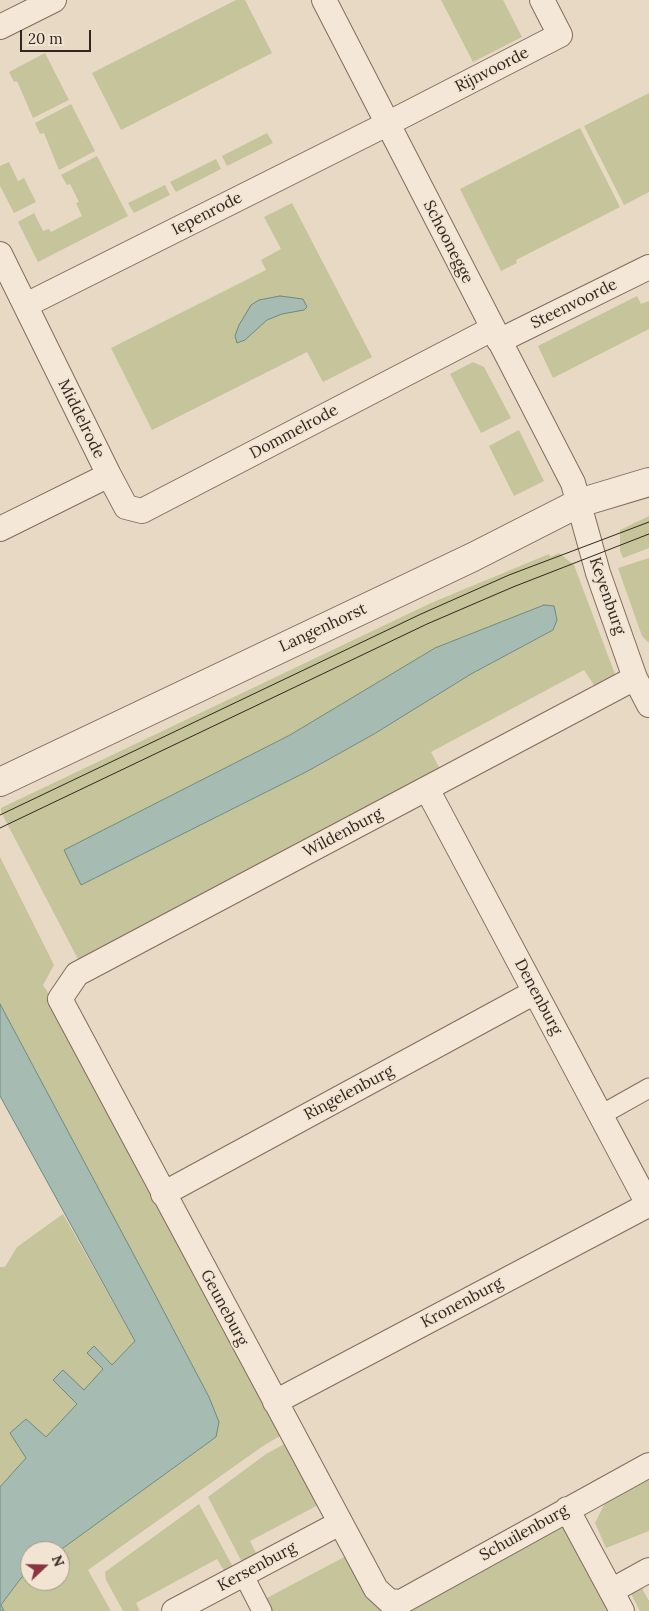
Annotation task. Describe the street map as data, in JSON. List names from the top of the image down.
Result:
{
  "streets": {
    "street": [
      "Rijnvoorde",
      "Iepenrode",
      "Schoonegge",
      "Steenvoorde",
      "Middelrode",
      "Dommelrode",
      "Keyenburg",
      "Langenhorst",
      "Wildenburg",
      "Denenburg",
      "Ringelenburg",
      "Kronenburg",
      "Geuneburg",
      "Schuilenburg",
      "Kersenburg"
    ]
  },
  "crossings": [
    ["Rijnvoorde", "Iepenrode"],
    ["Rijnvoorde", "Schoonegge"],
    ["Iepenrode", "Schoonegge"],
    ["Iepenrode", "Middelrode"],
    ["Schoonegge", "Steenvoorde"],
    ["Schoonegge", "Dommelrode"],
    ["Schoonegge", "Keyenburg"],
    ["Schoonegge", "Langenhorst"],
    ["Steenvoorde", "Dommelrode"],
    ["Middelrode", "Dommelrode"],
    ["Keyenburg", "Langenhorst"],
    ["Keyenburg", "Wildenburg"],
    ["Wildenburg", "Denenburg"],
    ["Wildenburg", "Geuneburg"],
    ["Denenburg", "Ringelenburg"],
    ["Denenburg", "Kronenburg"],
    ["Ringelenburg", "Geuneburg"],
    ["Kronenburg", "Geuneburg"],
    ["Geuneburg", "Schuilenburg"],
    ["Geuneburg", "Kersenburg"]
  ],
  "scale_bar": "20 m",
  "north": "right"
}
